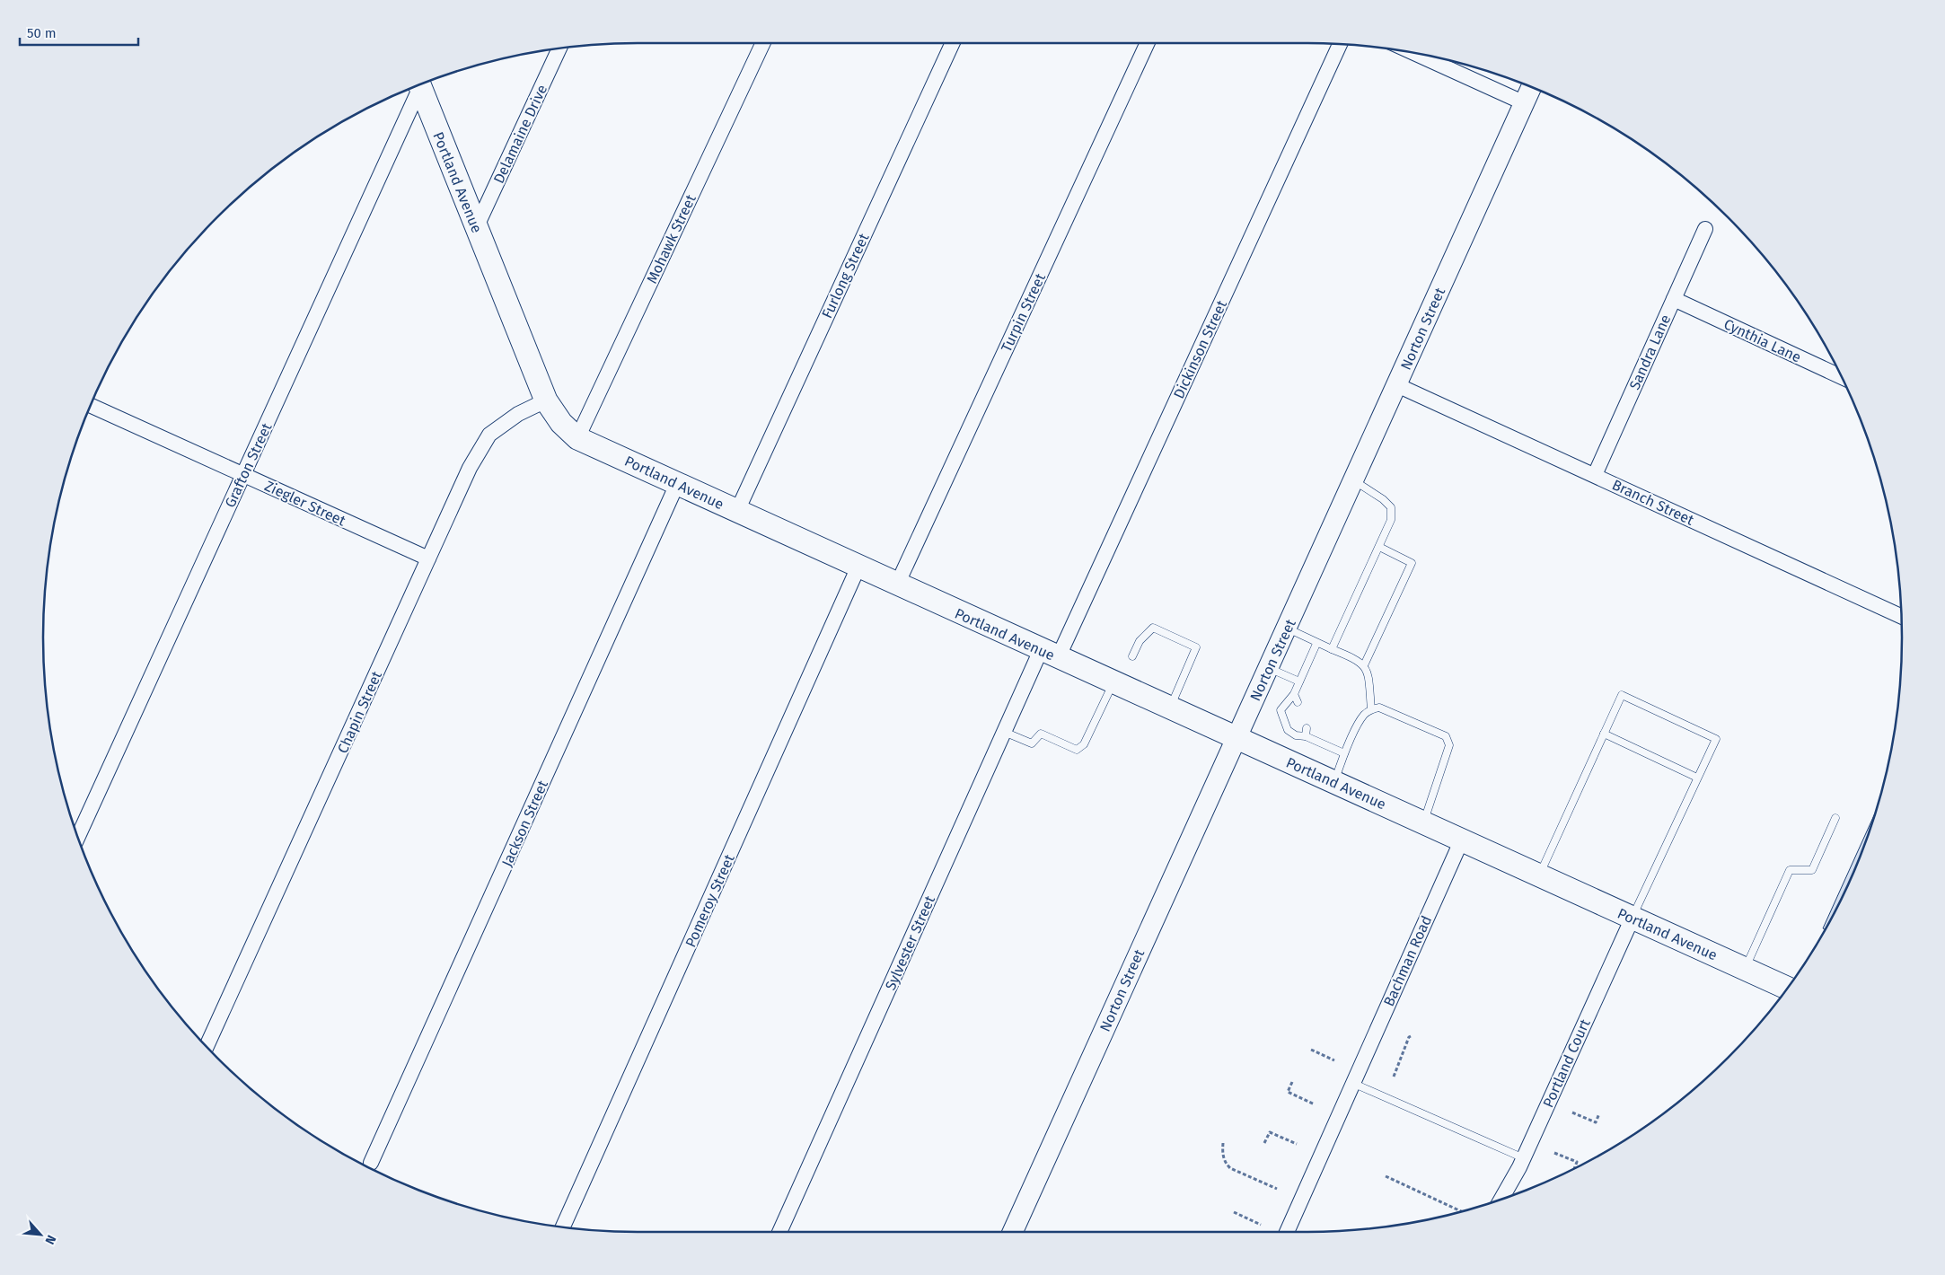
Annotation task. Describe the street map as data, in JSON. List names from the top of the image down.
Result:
{
  "streets": {
    "main road": ["Portland Avenue", "Norton Street"],
    "street": [
      "Delamaine Drive",
      "Mohawk Street",
      "Furlong Street",
      "Turpin Street",
      "Cynthia Lane",
      "Dickinson Street",
      "Sandra Lane",
      "Grafton Street",
      "Branch Street",
      "Ziegler Street",
      "Chapin Street",
      "Jackson Street",
      "Pomeroy Street",
      "Sylvester Street",
      "Bachman Road",
      "Portland Court"
    ]
  },
  "crossings": [
    ["Delamaine Drive", "Portland Avenue"],
    ["Portland Avenue", "Mohawk Street"],
    ["Portland Avenue", "Furlong Street"],
    ["Portland Avenue", "Turpin Street"],
    ["Portland Avenue", "Norton Street"],
    ["Portland Avenue", "Dickinson Street"],
    ["Portland Avenue", "Chapin Street"],
    ["Portland Avenue", "Jackson Street"],
    ["Portland Avenue", "Pomeroy Street"],
    ["Portland Avenue", "Sylvester Street"],
    ["Portland Avenue", "Bachman Road"],
    ["Portland Avenue", "Portland Court"],
    ["Norton Street", "Branch Street"],
    ["Cynthia Lane", "Sandra Lane"],
    ["Dickinson Street", "Sylvester Street"],
    ["Sandra Lane", "Branch Street"],
    ["Grafton Street", "Ziegler Street"],
    ["Ziegler Street", "Chapin Street"]
  ],
  "scale_bar": "50 m",
  "north": "bottom right"
}
